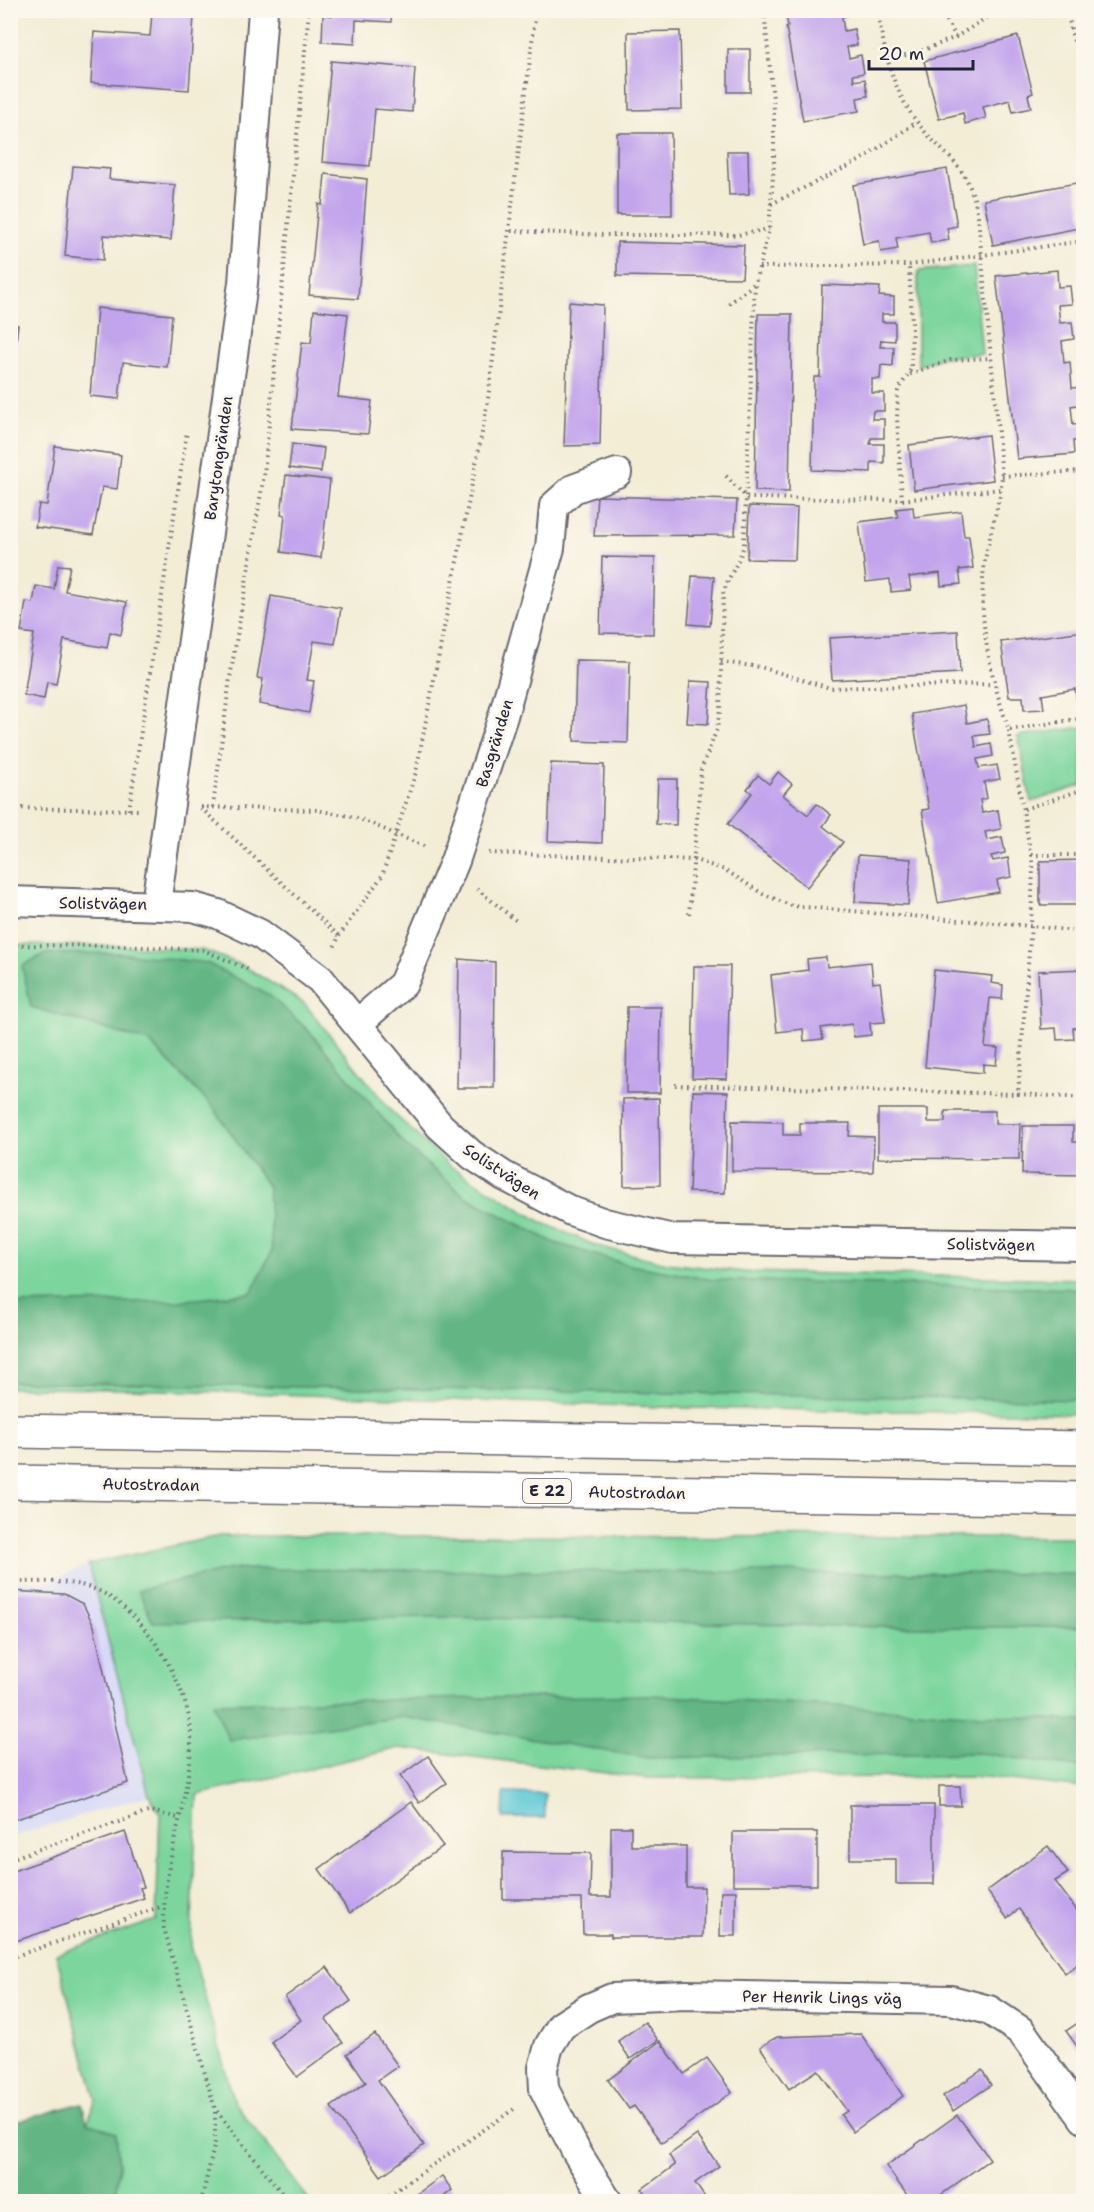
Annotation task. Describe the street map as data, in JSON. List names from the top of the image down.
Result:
{
  "streets": {
    "highway": ["Autostradan", "E 22"],
    "street": [
      "Barytongränden",
      "Basgränden",
      "Solistvägen",
      "Per Henrik Lings väg"
    ]
  },
  "crossings": [
    ["Barytongränden", "Solistvägen"],
    ["Basgränden", "Solistvägen"]
  ],
  "scale_bar": "20 m"
}
